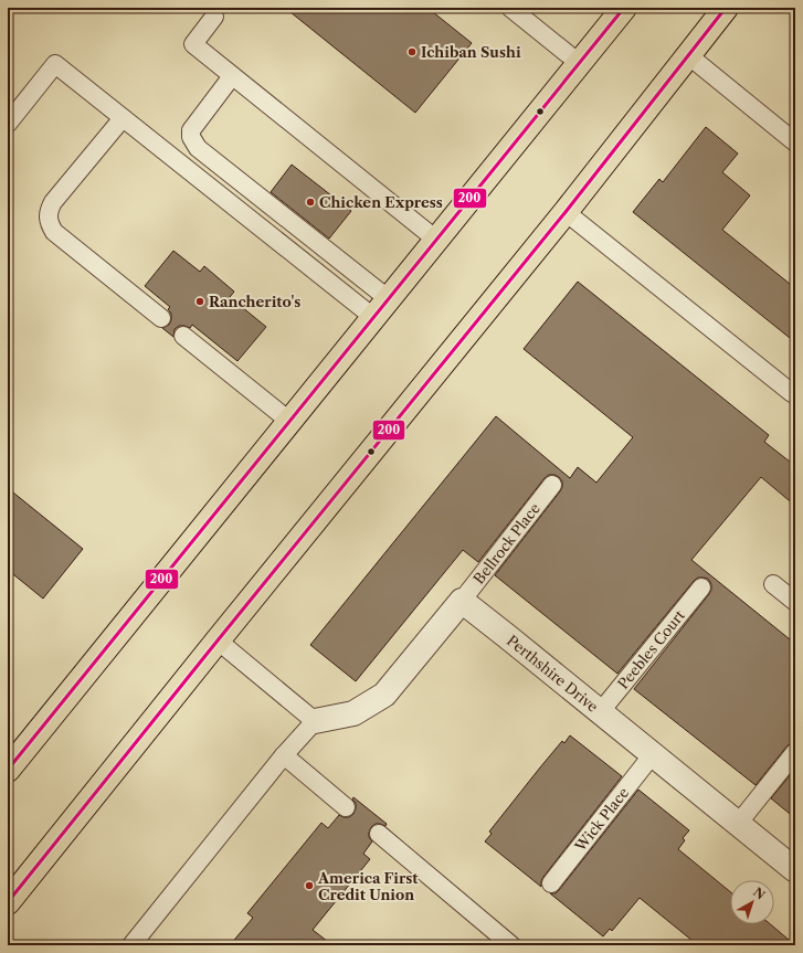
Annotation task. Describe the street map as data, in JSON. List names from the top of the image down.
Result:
{
  "streets": {
    "street": ["Perthshire Drive"],
    "lane": ["Bellrock Place", "Peebles Court", "Wick Place"]
  },
  "crossings": [
    ["Bellrock Place", "Perthshire Drive"],
    ["Peebles Court", "Perthshire Drive"],
    ["Perthshire Drive", "Wick Place"]
  ],
  "places": [
    "Ichiban Sushi",
    "Chicken Express",
    "Rancherito's",
    "America First Credit Union"
  ],
  "lines": ["transit line 200"],
  "north": "top right"
}
